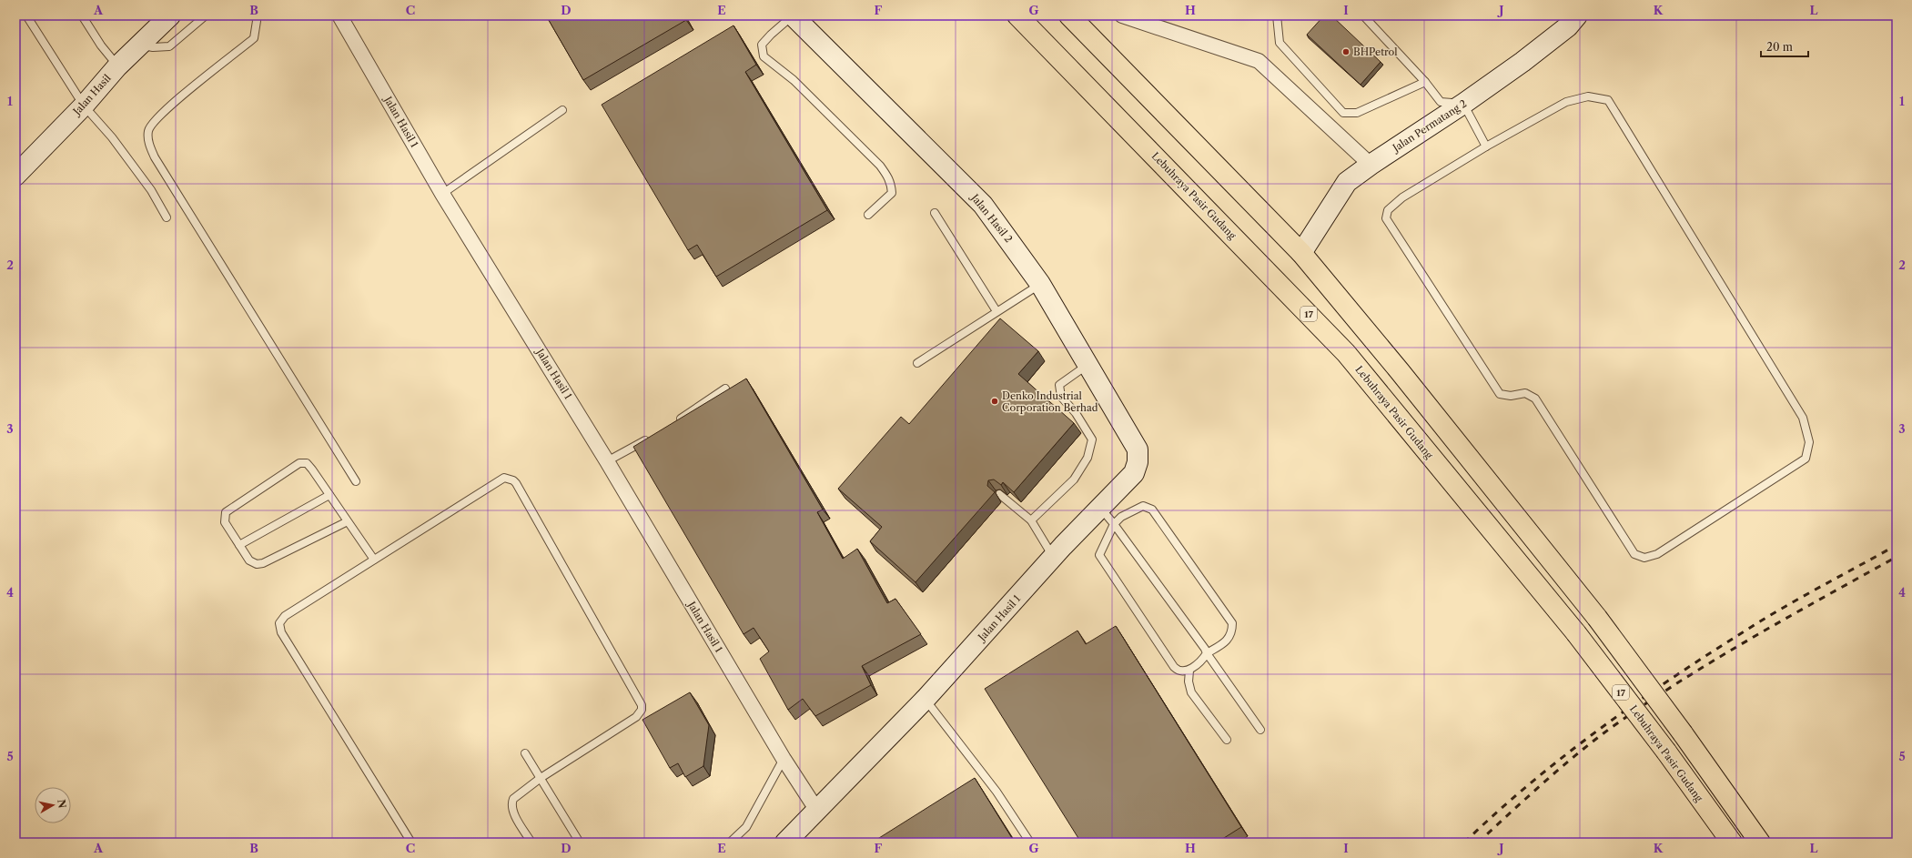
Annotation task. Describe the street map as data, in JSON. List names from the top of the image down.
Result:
{
  "streets": {
    "highway": ["Lebuhraya Pasir Gudang", "17"],
    "street": [
      "Jalan Hasil",
      "Jalan Hasil 1",
      "Jalan Permatang 2",
      "Jalan Hasil 2"
    ]
  },
  "crossings": [
    ["Jalan Hasil 1", "Jalan Hasil 2"],
    ["Jalan Permatang 2", "17"]
  ],
  "places": ["BHPetrol", "Denko Industrial Corporation Berhad"],
  "scale_bar": "20 m",
  "north": "right",
  "grid": {
    "columns": [
      "A",
      "B",
      "C",
      "D",
      "E",
      "F",
      "G",
      "H",
      "I",
      "J",
      "K",
      "L"
    ],
    "rows": [
      "1",
      "2",
      "3",
      "4",
      "5"
    ]
  }
}
